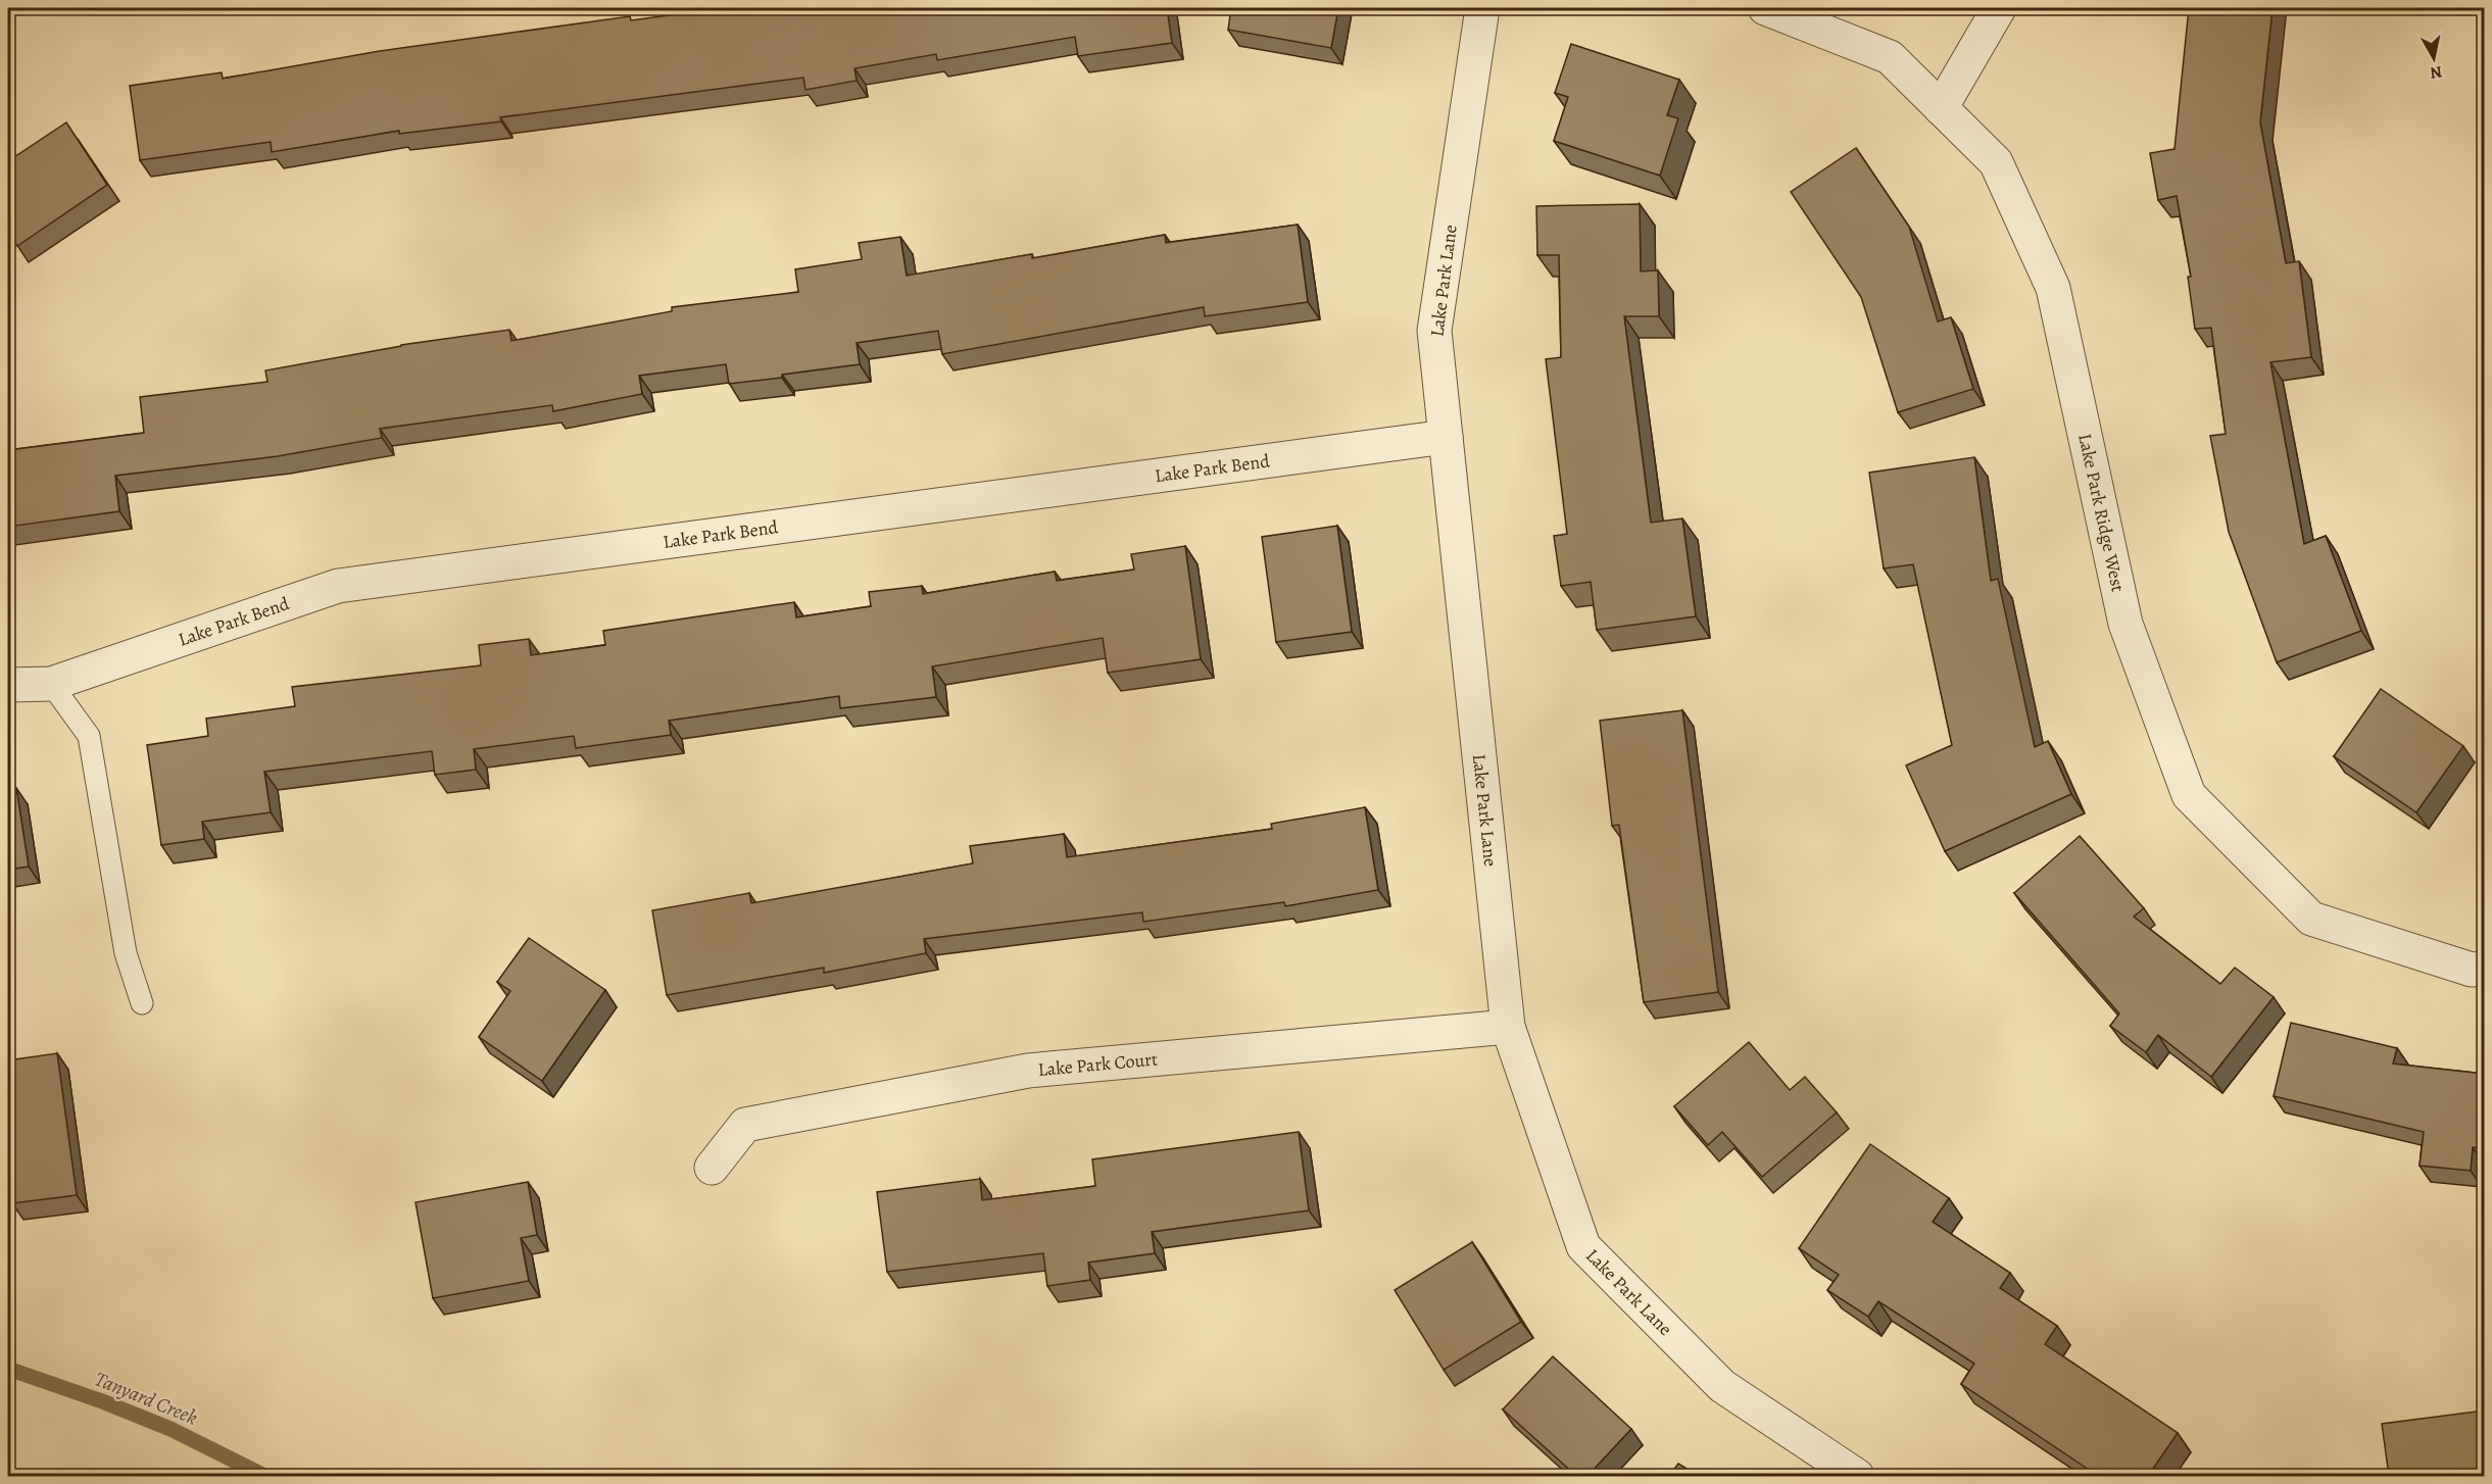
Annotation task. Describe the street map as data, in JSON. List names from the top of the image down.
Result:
{
  "streets": {
    "street": [
      "Lake Park Lane",
      "Lake Park Bend",
      "Lake Park Ridge West",
      "Lake Park Court"
    ]
  },
  "crossings": [
    ["Lake Park Lane", "Lake Park Bend"],
    ["Lake Park Lane", "Lake Park Court"]
  ],
  "water": ["Tanyard Creek"],
  "north": "bottom"
}
